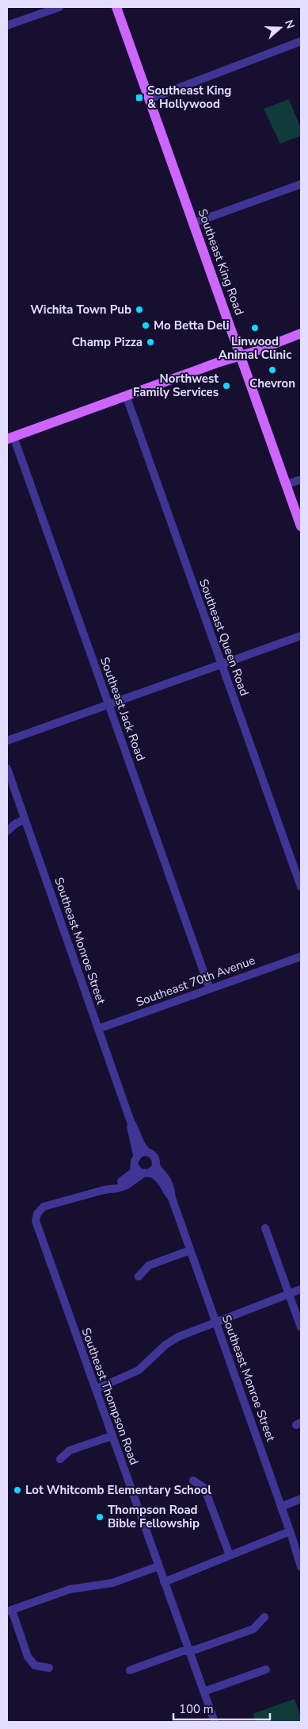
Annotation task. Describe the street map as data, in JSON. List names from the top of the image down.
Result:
{
  "streets": {
    "main road": ["Southeast King Road"],
    "street": [
      "Southeast Queen Road",
      "Southeast Jack Road",
      "Southeast Monroe Street",
      "Southeast 70th Avenue",
      "Southeast Thompson Road"
    ]
  },
  "crossings": [
    ["Southeast Jack Road", "Southeast 70th Avenue"],
    ["Southeast Monroe Street", "Southeast 70th Avenue"]
  ],
  "places": {
    "transit": ["Southeast King & Hollywood"],
    "other": [
      "Wichita Town Pub",
      "Mo Betta Deli",
      "Linwood Animal Clinic",
      "Champ Pizza",
      "Chevron",
      "Northwest Family Services",
      "Lot Whitcomb Elementary School",
      "Thompson Road Bible Fellowship"
    ]
  },
  "scale_bar": "100 m",
  "north": "right"
}
